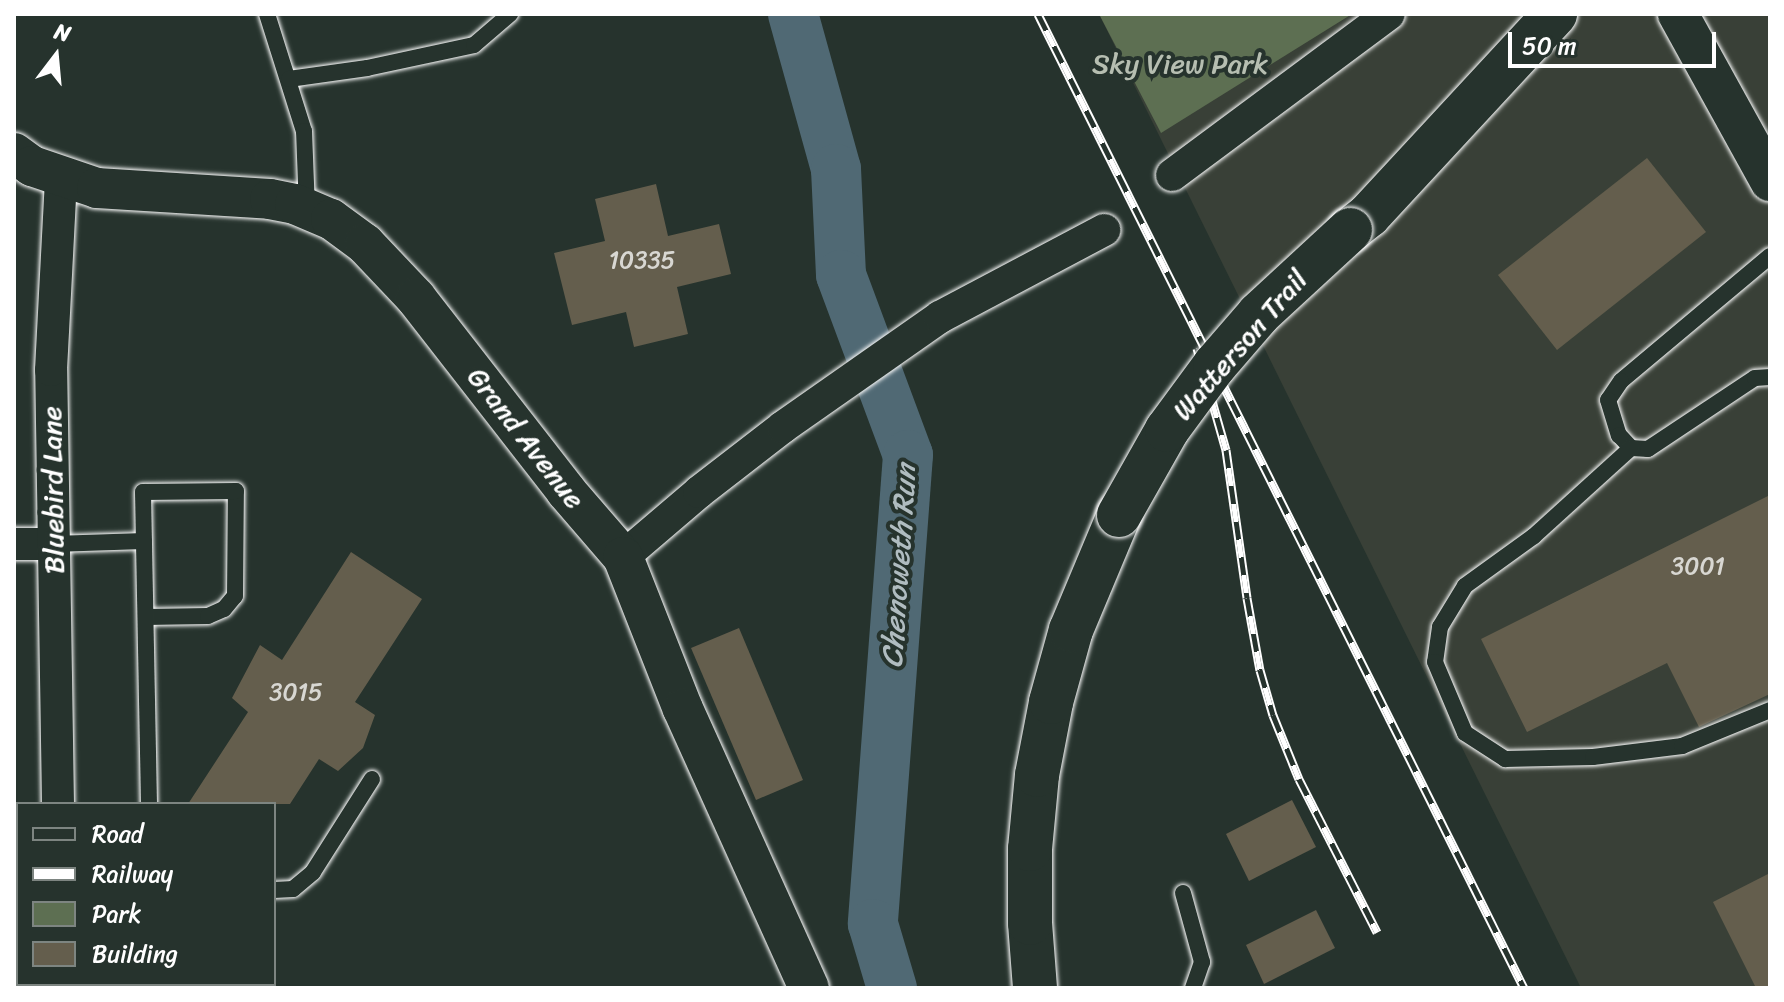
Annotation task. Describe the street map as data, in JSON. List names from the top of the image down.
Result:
{
  "streets": {
    "main road": ["Watterson Trail"],
    "street": ["Grand Avenue", "Bluebird Lane"]
  },
  "crossings": [
    ["Grand Avenue", "Bluebird Lane"]
  ],
  "water": ["Chenoweth Run"],
  "parks": ["Sky View Park"],
  "house_numbers": ["10335", "3001", "3015"],
  "legend": [
    "Road",
    "Railway",
    "Park",
    "Building"
  ],
  "scale_bar": "50 m",
  "north": "top"
}
